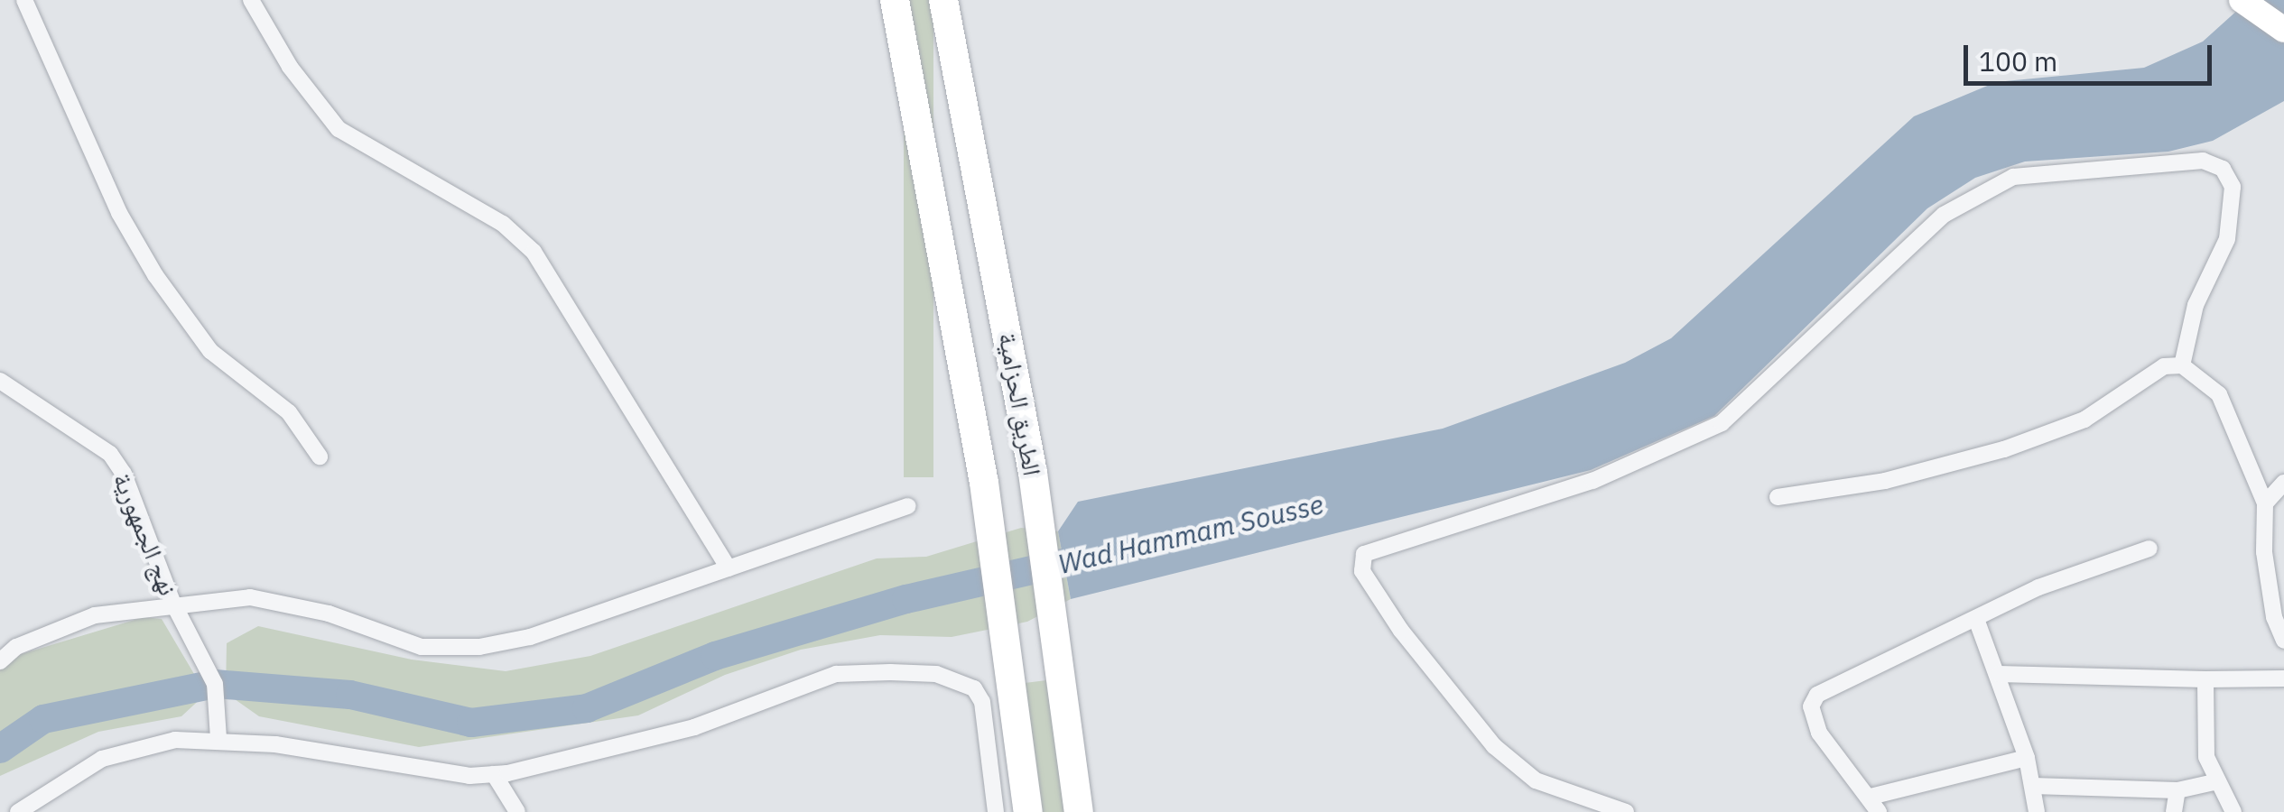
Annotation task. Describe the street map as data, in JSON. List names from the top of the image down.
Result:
{
  "streets": {
    "highway": ["الطريق الحزامية"],
    "street": ["نهج الجمهورية"]
  },
  "water": ["Wad Hammam Sousse"],
  "scale_bar": "100 m"
}
